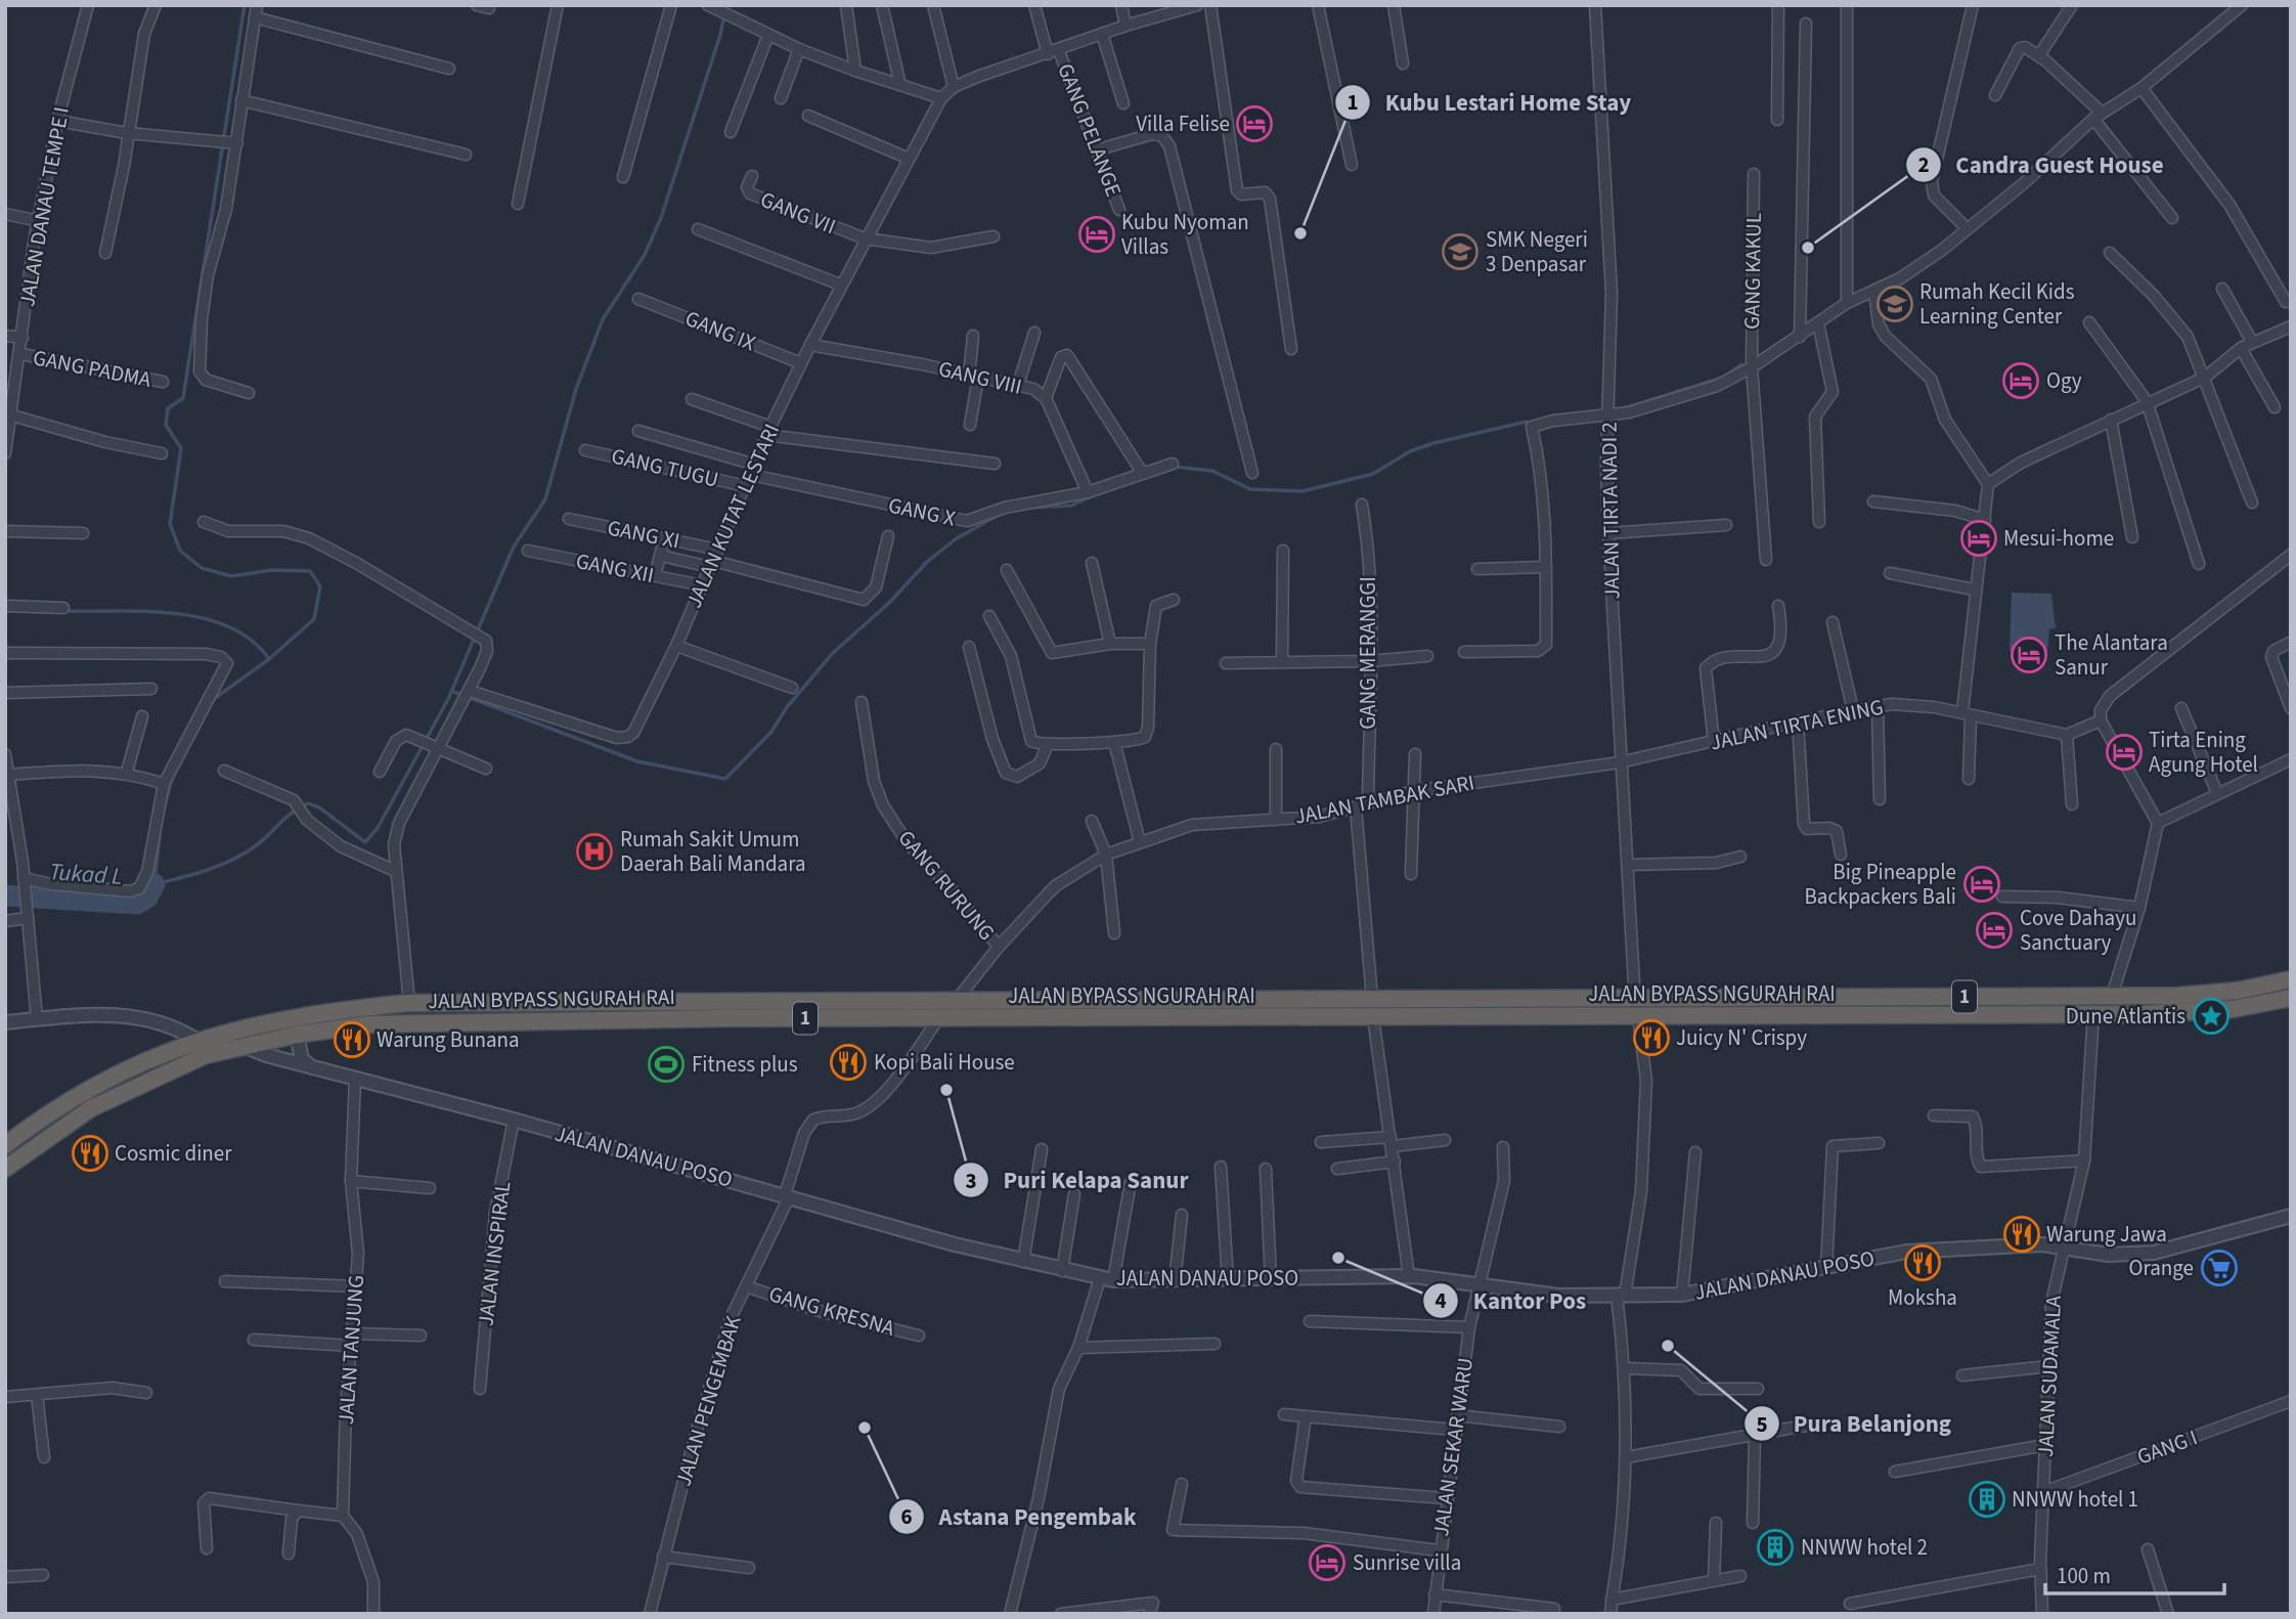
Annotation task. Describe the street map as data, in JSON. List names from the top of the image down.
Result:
{
  "streets": {
    "highway": ["JALAN BYPASS NGURAH RAI", "1"],
    "street": [
      "GANG PELANGE",
      "JALAN DANAU TEMPE I",
      "GANG VII",
      "GANG KAKUL",
      "GANG IX",
      "GANG PADMA",
      "GANG VIII",
      "GANG TUGU",
      "JALAN TIRTA NADI 2",
      "GANG X",
      "JALAN KUTAT LESTARI",
      "GANG XI",
      "GANG XII",
      "GANG MERANGGI",
      "JALAN TIRTA ENING",
      "JALAN TAMBAK SARI",
      "GANG RURUNG",
      "JALAN DANAU POSO",
      "JALAN INSPIRAL",
      "GANG KRESNA",
      "JALAN TANJUNG",
      "JALAN SUDAMALA",
      "JALAN PENGEMBAK",
      "JALAN SEKAR WARU",
      "GANG I"
    ]
  },
  "crossings": [
    ["GANG PELANGE", "JALAN KUTAT LESTARI"],
    ["JALAN DANAU TEMPE I", "GANG PADMA"],
    ["GANG VII", "JALAN KUTAT LESTARI"],
    ["GANG IX", "JALAN KUTAT LESTARI"],
    ["GANG VIII", "GANG X"],
    ["GANG VIII", "JALAN KUTAT LESTARI"],
    ["GANG TUGU", "JALAN KUTAT LESTARI"],
    ["JALAN TIRTA NADI 2", "JALAN TIRTA ENING"],
    ["JALAN TIRTA NADI 2", "JALAN TAMBAK SARI"],
    ["JALAN TIRTA NADI 2", "JALAN BYPASS NGURAH RAI"],
    ["JALAN TIRTA NADI 2", "JALAN DANAU POSO"],
    ["GANG X", "JALAN KUTAT LESTARI"],
    ["JALAN KUTAT LESTARI", "GANG XI"],
    ["JALAN KUTAT LESTARI", "GANG XII"],
    ["GANG MERANGGI", "JALAN TAMBAK SARI"],
    ["JALAN TIRTA ENING", "JALAN TAMBAK SARI"],
    ["JALAN TAMBAK SARI", "GANG RURUNG"],
    ["JALAN TAMBAK SARI", "JALAN BYPASS NGURAH RAI"],
    ["JALAN BYPASS NGURAH RAI", "JALAN DANAU POSO"],
    ["JALAN BYPASS NGURAH RAI", "JALAN SUDAMALA"],
    ["JALAN BYPASS NGURAH RAI", "JALAN PENGEMBAK"],
    ["JALAN DANAU POSO", "JALAN INSPIRAL"],
    ["JALAN DANAU POSO", "JALAN TANJUNG"],
    ["JALAN DANAU POSO", "JALAN SUDAMALA"],
    ["JALAN DANAU POSO", "JALAN PENGEMBAK"],
    ["JALAN DANAU POSO", "JALAN SEKAR WARU"],
    ["GANG KRESNA", "JALAN PENGEMBAK"],
    ["JALAN SUDAMALA", "GANG I"]
  ],
  "water": ["Tukad L"],
  "places": {
    "hotel": [
      "Villa Felise",
      "Kubu Nyoman Villas",
      "Ogy",
      "Mesui-home",
      "The Alantara Sanur",
      "Tirta Ening Agung Hotel",
      "Big Pineapple Backpackers Bali",
      "Cove Dahayu Sanctuary",
      "Sunrise villa"
    ],
    "other": [
      "Kubu Lestari Home Stay",
      "Candra Guest House",
      "Puri Kelapa Sanur",
      "Kantor Pos",
      "Pura Belanjong",
      "Astana Pengembak"
    ],
    "school or university": ["SMK Negeri 3 Denpasar", "Rumah Kecil Kids Learning Center"],
    "hospital": ["Rumah Sakit Umum Daerah Bali Mandara"],
    "place": ["Dune Atlantis"],
    "restaurant": [
      "Juicy N' Crispy",
      "Warung Bunana",
      "Kopi Bali House",
      "Cosmic diner",
      "Warung Jawa",
      "Moksha"
    ],
    "sports": ["Fitness plus"],
    "supermarket": ["Orange"],
    "building": ["NNWW hotel 1", "NNWW hotel 2"]
  },
  "scale_bar": "100 m"
}
